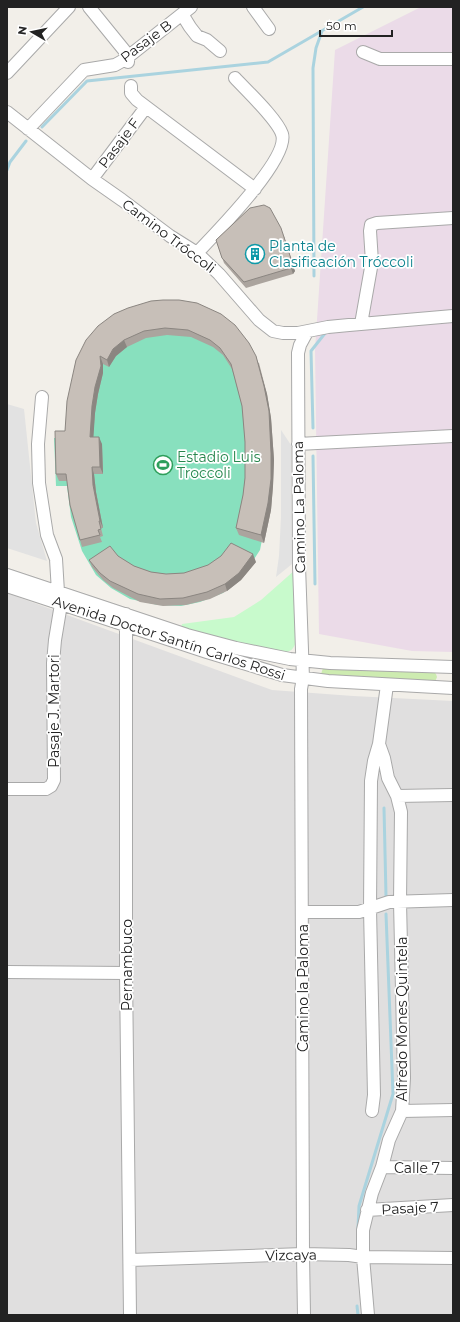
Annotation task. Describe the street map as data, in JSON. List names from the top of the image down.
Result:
{
  "streets": {
    "street": [
      "Pasaje B",
      "Pasaje F",
      "Camino Tróccoli",
      "Camino La Paloma",
      "Avenida Doctor Santín Carlos Rossi",
      "Pasaje J. Martori",
      "Pernambuco",
      "Camino la Paloma",
      "Alfredo Mones Quintela",
      "Calle 7",
      "Pasaje 7",
      "Vizcaya"
    ]
  },
  "crossings": [
    ["Pasaje B", "Camino Tróccoli"],
    ["Pasaje F", "Camino Tróccoli"],
    ["Camino Tróccoli", "Camino La Paloma"],
    ["Camino La Paloma", "Avenida Doctor Santín Carlos Rossi"],
    ["Camino La Paloma", "Camino la Paloma"],
    ["Avenida Doctor Santín Carlos Rossi", "Pasaje J. Martori"],
    ["Avenida Doctor Santín Carlos Rossi", "Pernambuco"],
    ["Avenida Doctor Santín Carlos Rossi", "Camino la Paloma"],
    ["Avenida Doctor Santín Carlos Rossi", "Alfredo Mones Quintela"],
    ["Pernambuco", "Vizcaya"],
    ["Camino la Paloma", "Vizcaya"],
    ["Alfredo Mones Quintela", "Calle 7"],
    ["Alfredo Mones Quintela", "Pasaje 7"],
    ["Alfredo Mones Quintela", "Vizcaya"]
  ],
  "places": {
    "building": ["Planta de Clasificación Tróccoli"],
    "sports": ["Estadio Luis Troccoli"]
  },
  "scale_bar": "50 m",
  "north": "left"
}
